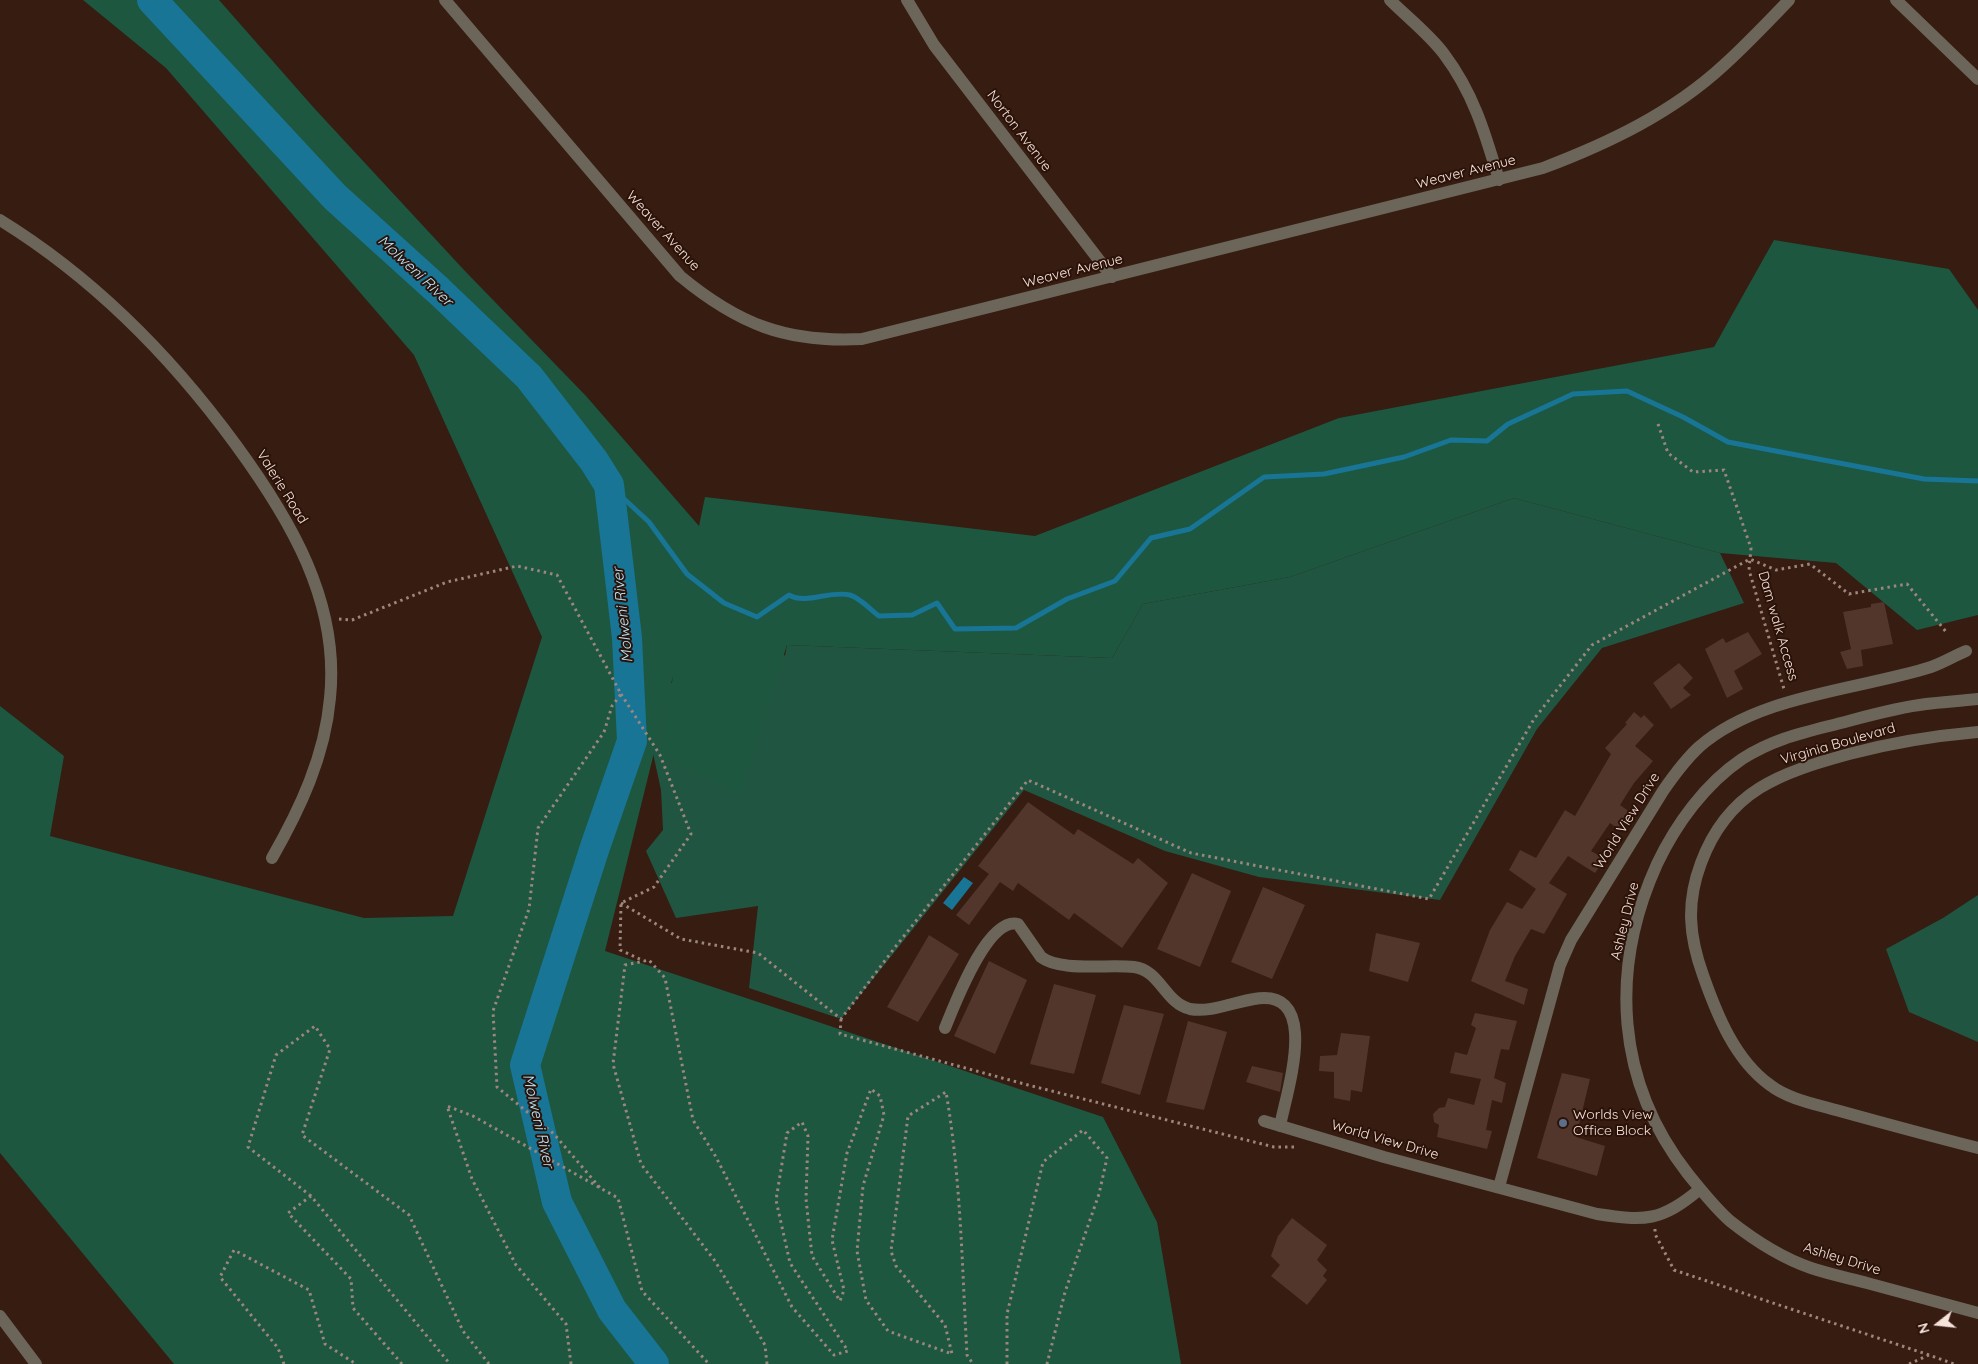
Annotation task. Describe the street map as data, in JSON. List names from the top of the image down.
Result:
{
  "streets": {
    "street": [
      "Norton Avenue",
      "Weaver Avenue",
      "Valerie Road",
      "Virginia Boulevard",
      "World View Drive",
      "Ashley Drive"
    ],
    "path": ["Dam walk Access"]
  },
  "crossings": [
    ["Norton Avenue", "Weaver Avenue"],
    ["Dam walk Access", "World View Drive"],
    ["World View Drive", "Ashley Drive"]
  ],
  "water": ["Molweni River"],
  "places": ["Worlds View Office Block"],
  "north": "left"
}
